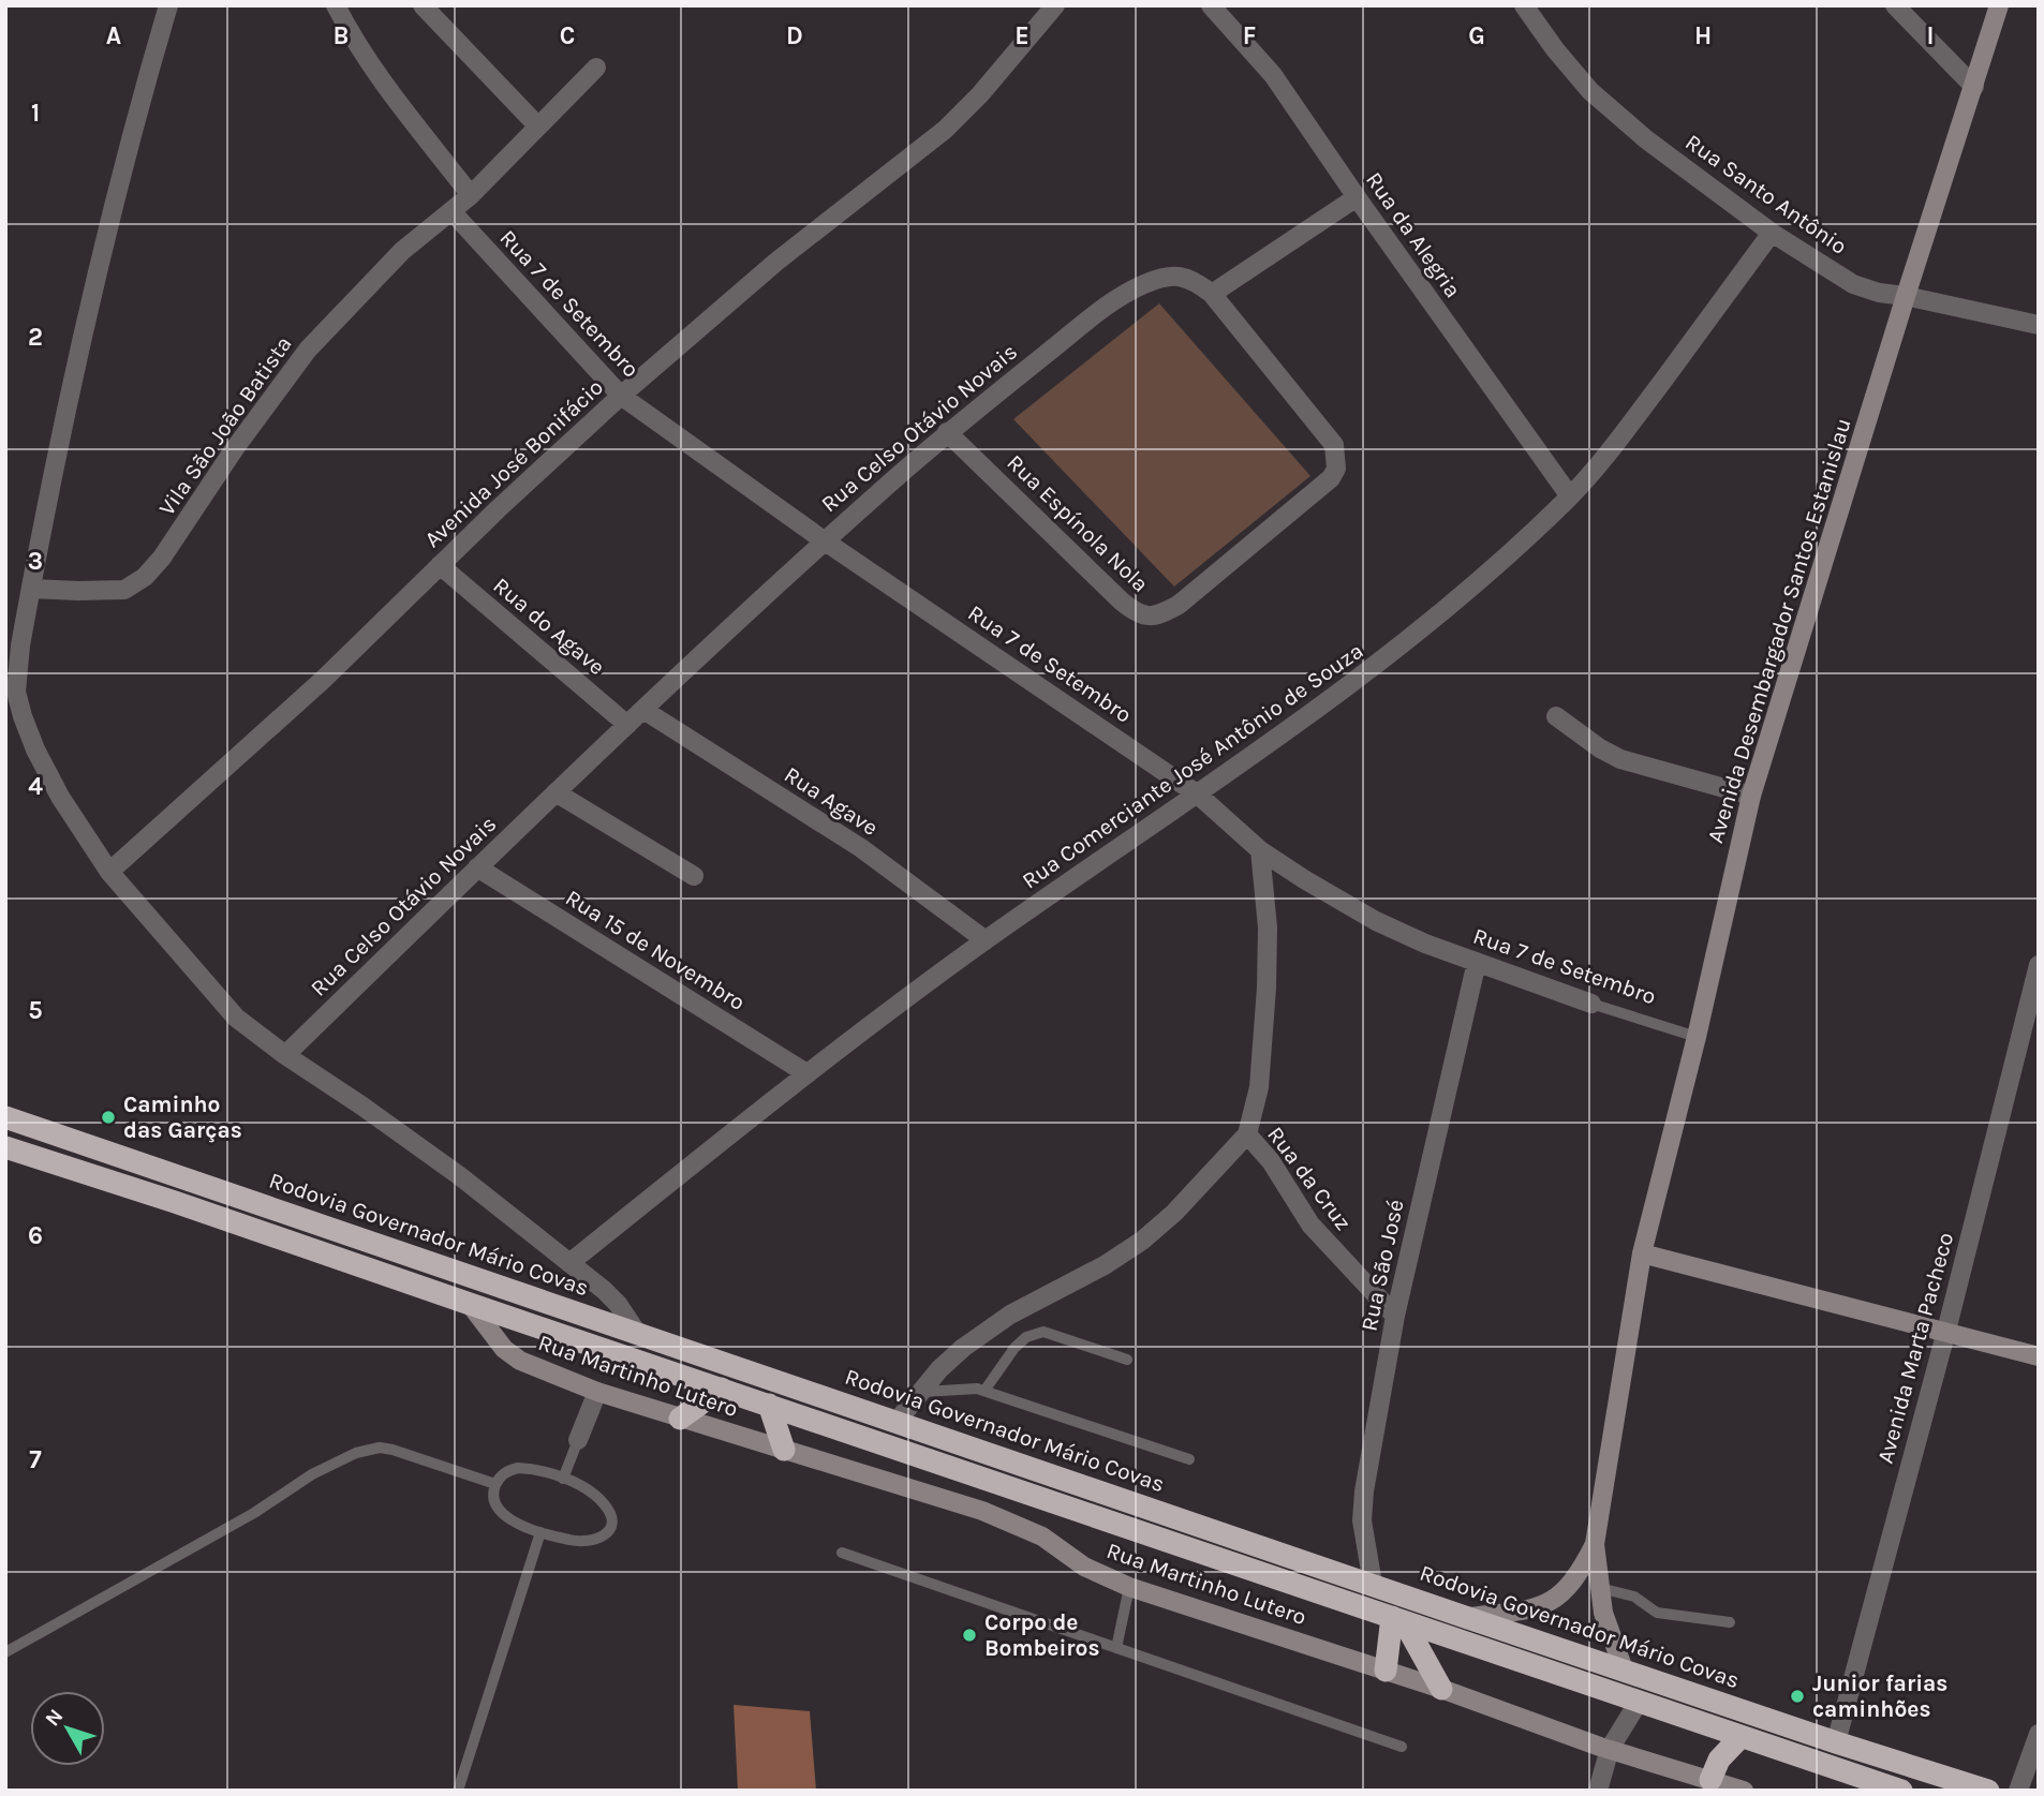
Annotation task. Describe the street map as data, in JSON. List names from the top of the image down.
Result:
{
  "streets": {
    "highway": ["Rodovia Governador Mário Covas"],
    "street": [
      "Rua Santo Antônio",
      "Rua da Alegria",
      "Rua 7 de Setembro",
      "Vila São João Batista",
      "Rua Celso Otávio Novais",
      "Avenida José Bonifácio",
      "Rua Espínola Nola",
      "Rua do Agave",
      "Avenida Desembargador Santos Estanislau",
      "Rua Comerciante José Antônio de Souza",
      "Rua Agave",
      "Rua 15 de Novembro",
      "Rua da Cruz",
      "Rua São José",
      "Avenida Marta Pacheco",
      "Rua Martinho Lutero"
    ]
  },
  "crossings": [
    ["Rua Santo Antônio", "Avenida Desembargador Santos Estanislau"],
    ["Rua Santo Antônio", "Rua Comerciante José Antônio de Souza"],
    ["Rua da Alegria", "Rua Comerciante José Antônio de Souza"],
    ["Rua 7 de Setembro", "Vila São João Batista"],
    ["Rua 7 de Setembro", "Rua Celso Otávio Novais"],
    ["Rua 7 de Setembro", "Avenida José Bonifácio"],
    ["Rua 7 de Setembro", "Avenida Desembargador Santos Estanislau"],
    ["Rua 7 de Setembro", "Rua Comerciante José Antônio de Souza"],
    ["Rua 7 de Setembro", "Rua São José"],
    ["Rua Celso Otávio Novais", "Rua Espínola Nola"],
    ["Rua Celso Otávio Novais", "Rua do Agave"],
    ["Rua Celso Otávio Novais", "Rua Agave"],
    ["Rua Celso Otávio Novais", "Rua 15 de Novembro"],
    ["Avenida José Bonifácio", "Rua do Agave"],
    ["Avenida Desembargador Santos Estanislau", "Rodovia Governador Mário Covas"],
    ["Rua Comerciante José Antônio de Souza", "Rua Agave"],
    ["Rua Comerciante José Antônio de Souza", "Rua 15 de Novembro"],
    ["Rua da Cruz", "Rua São José"],
    ["Rodovia Governador Mário Covas", "Rua São José"],
    ["Rodovia Governador Mário Covas", "Avenida Marta Pacheco"]
  ],
  "places": ["Caminho das Garças", "Corpo de Bombeiros", "Junior farias caminhões"],
  "north": "top left",
  "grid": {
    "columns": [
      "A",
      "B",
      "C",
      "D",
      "E",
      "F",
      "G",
      "H",
      "I"
    ],
    "rows": [
      "1",
      "2",
      "3",
      "4",
      "5",
      "6",
      "7"
    ]
  }
}
